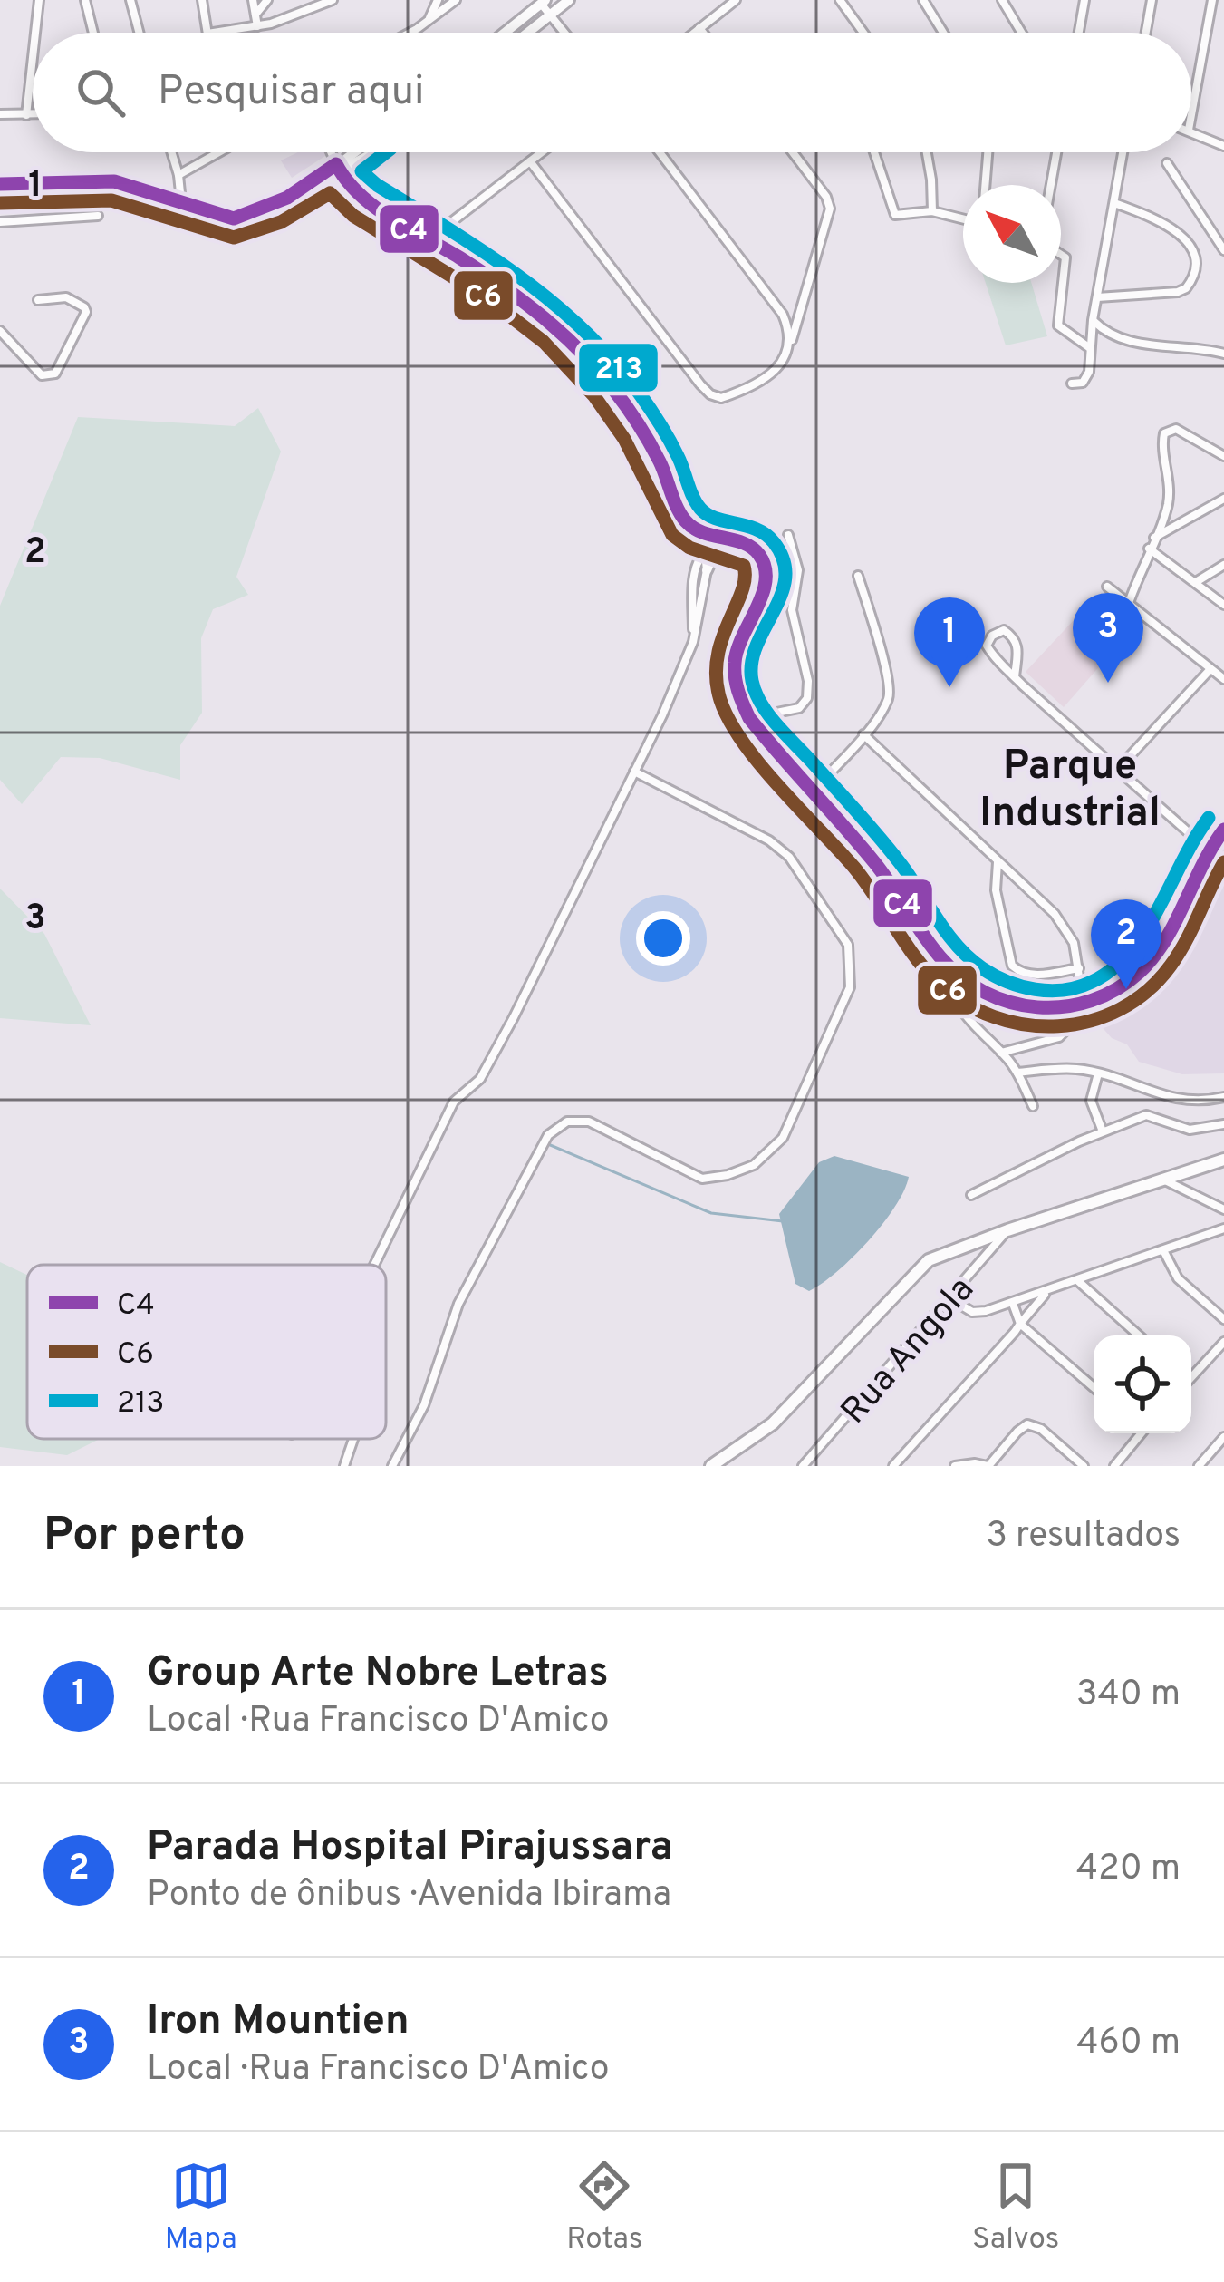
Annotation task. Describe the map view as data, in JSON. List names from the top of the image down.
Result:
{
  "streets": {
    "street": ["Rua Angola"]
  },
  "districts": ["Parque Industrial"],
  "lines": ["transit line 213", "transit line C4", "transit line C6"],
  "legend": ["C4", "C6", "213"],
  "north": "top left",
  "page": {
    "search": "Pesquisar aqui",
    "pins": ["3", "1", "2"],
    "heading": ["Por perto", "3 resultados"],
    "list": [
      {
        "mark": "1",
        "name": "Group Arte Nobre Letras",
        "note": "Local · Rua Francisco D'Amico",
        "value": "340 m"
      },
      {
        "mark": "2",
        "name": "Parada Hospital Pirajussara",
        "note": "Ponto de ônibus · Avenida Ibirama",
        "value": "420 m"
      },
      {
        "mark": "3",
        "name": "Iron Mountien",
        "note": "Local · Rua Francisco D'Amico",
        "value": "460 m"
      }
    ],
    "nav": ["Mapa", "Rotas", "Salvos"]
  },
  "grid": {
    "rows": ["1", "2", "3"]
  }
}
